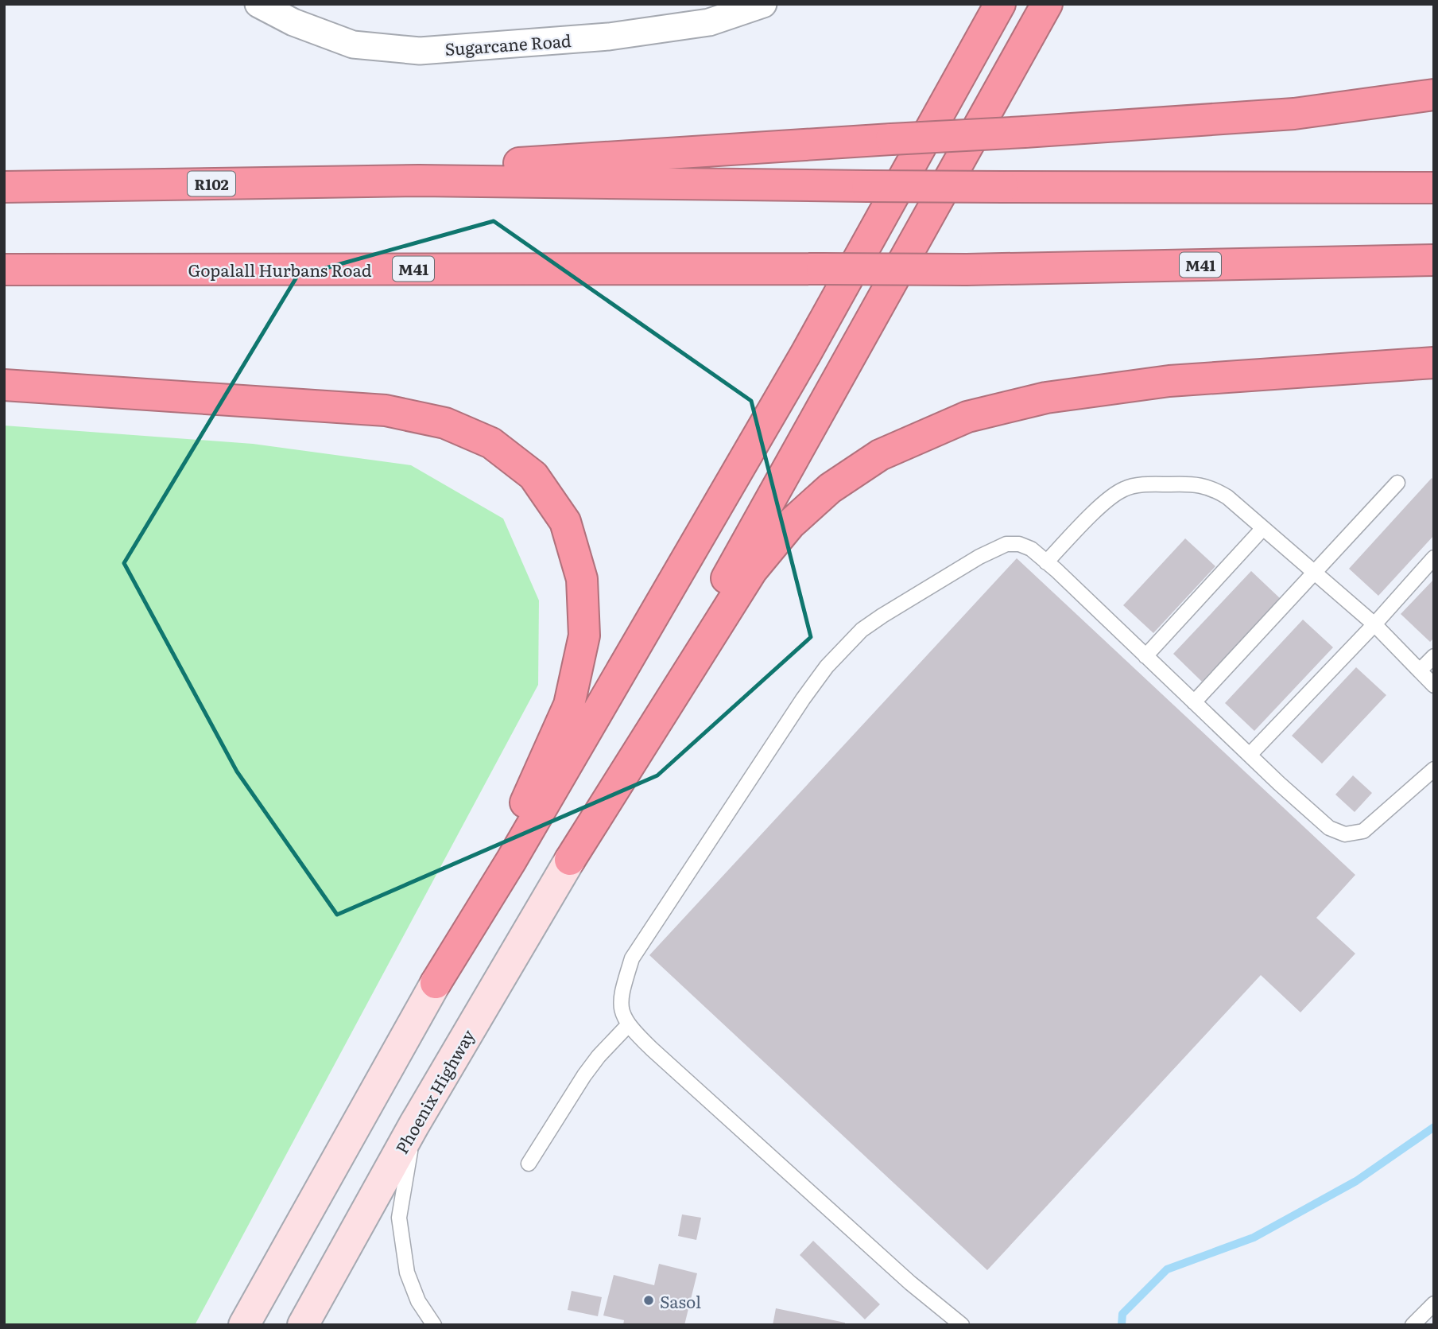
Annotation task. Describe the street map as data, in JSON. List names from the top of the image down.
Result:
{
  "streets": {
    "highway": ["R102", "M41", "Gopalall Hurbans Road"],
    "main road": ["Phoenix Highway"],
    "street": ["Sugarcane Road"]
  },
  "places": ["Sasol"]
}
